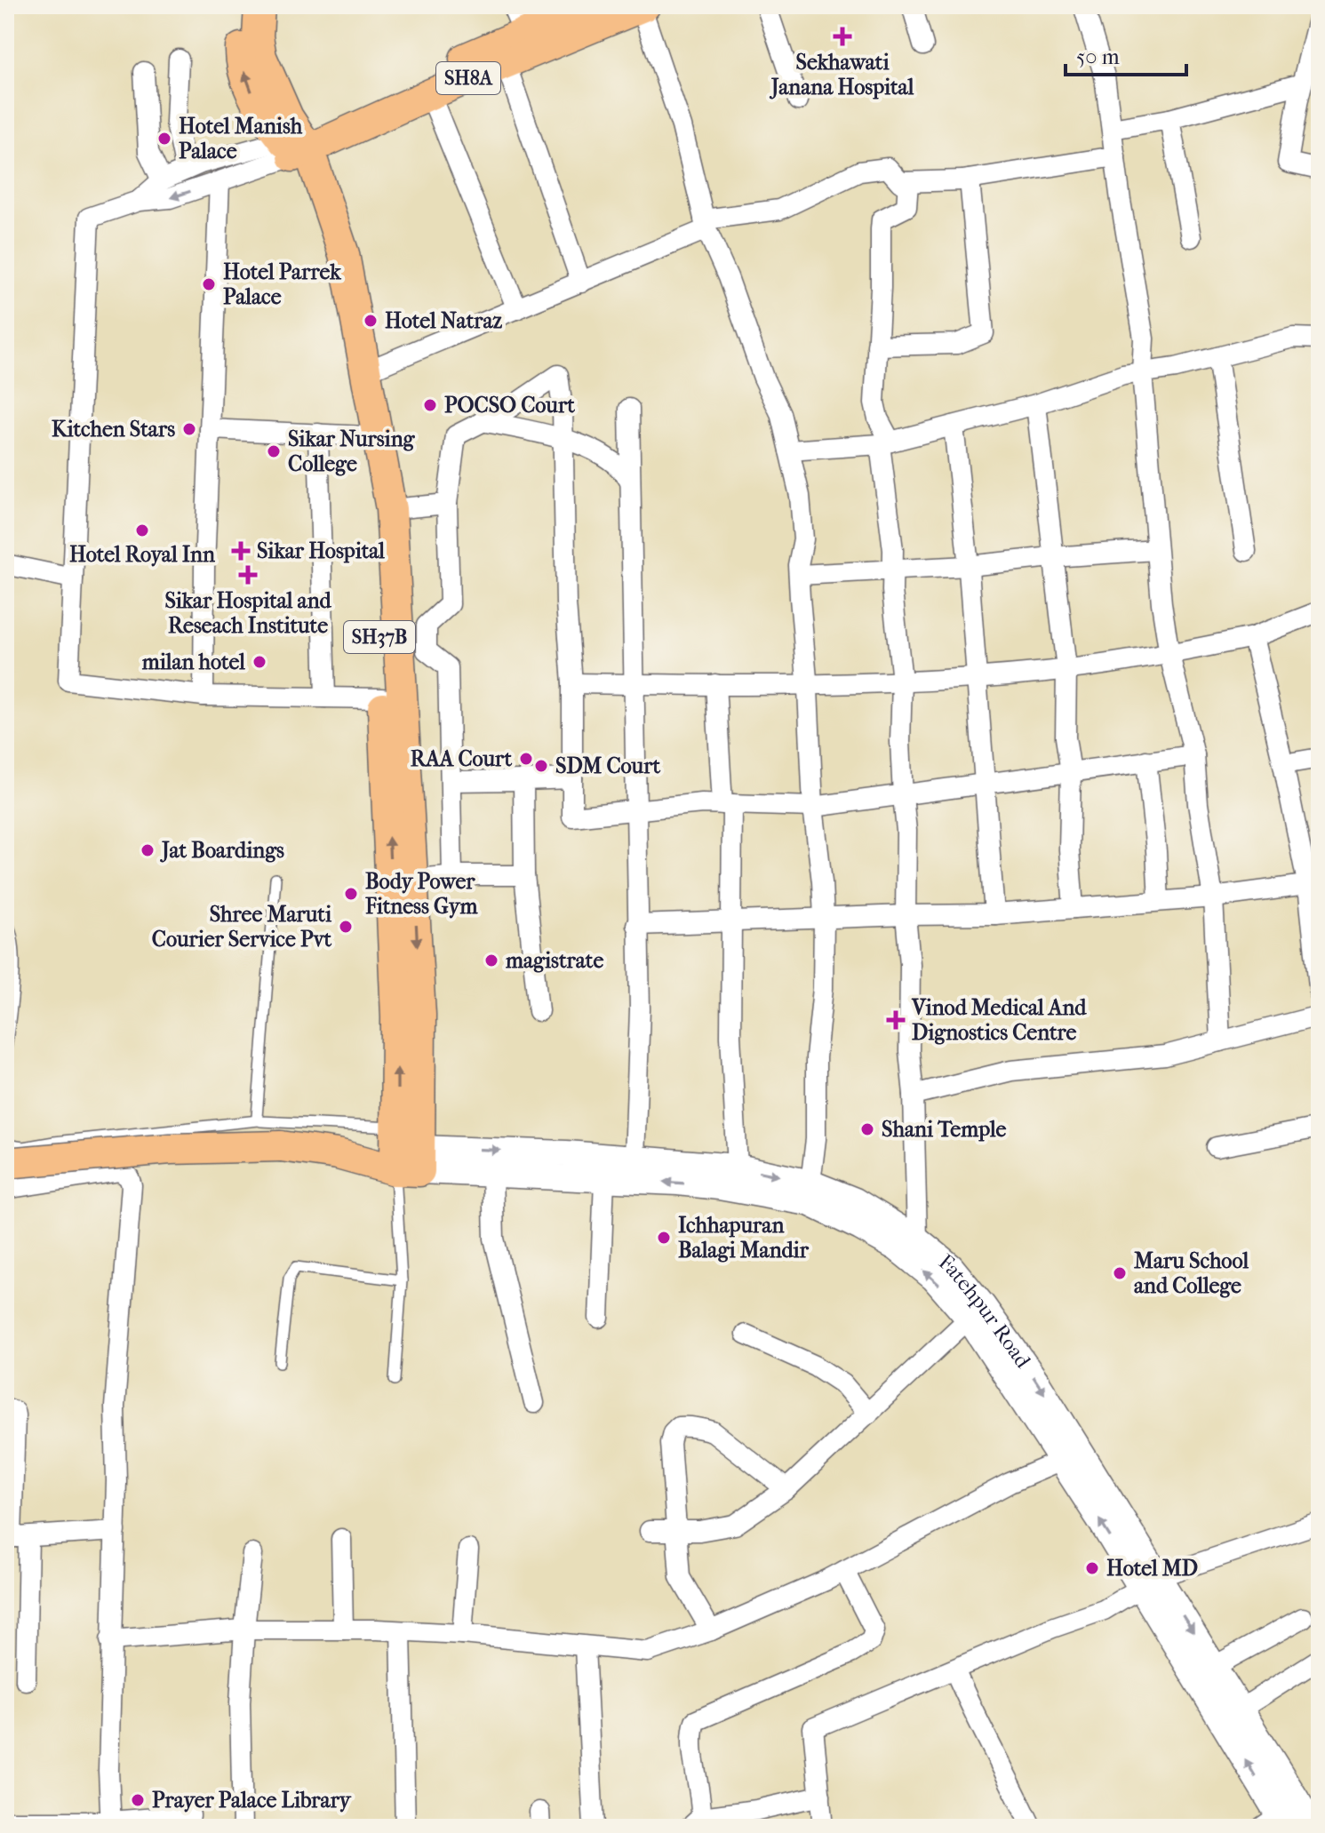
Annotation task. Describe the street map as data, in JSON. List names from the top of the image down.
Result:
{
  "streets": {
    "main road": ["SH8A", "SH37B"],
    "street": ["Fatehpur Road"]
  },
  "crossings": [
    ["SH8A", "SH37B"],
    ["SH37B", "Fatehpur Road"]
  ],
  "places": {
    "health": [
      "Sekhawati Janana Hospital",
      "Sikar Hospital",
      "Sikar Hospital and Reseach Institute",
      "Vinod Medical And Dignostics Centre"
    ],
    "other": [
      "Hotel Manish Palace",
      "Hotel Parrek Palace",
      "Hotel Natraz",
      "POCSO Court",
      "Kitchen Stars",
      "Sikar Nursing College",
      "Hotel Royal Inn",
      "milan hotel",
      "RAA Court",
      "SDM Court",
      "Jat Boardings",
      "Body Power Fitness Gym",
      "Shree Maruti Courier Service Pvt",
      "magistrate",
      "Shani Temple",
      "Ichhapuran Balagi Mandir",
      "Maru School and College",
      "Hotel MD",
      "Prayer Palace Library"
    ]
  },
  "scale_bar": "50 m"
}
